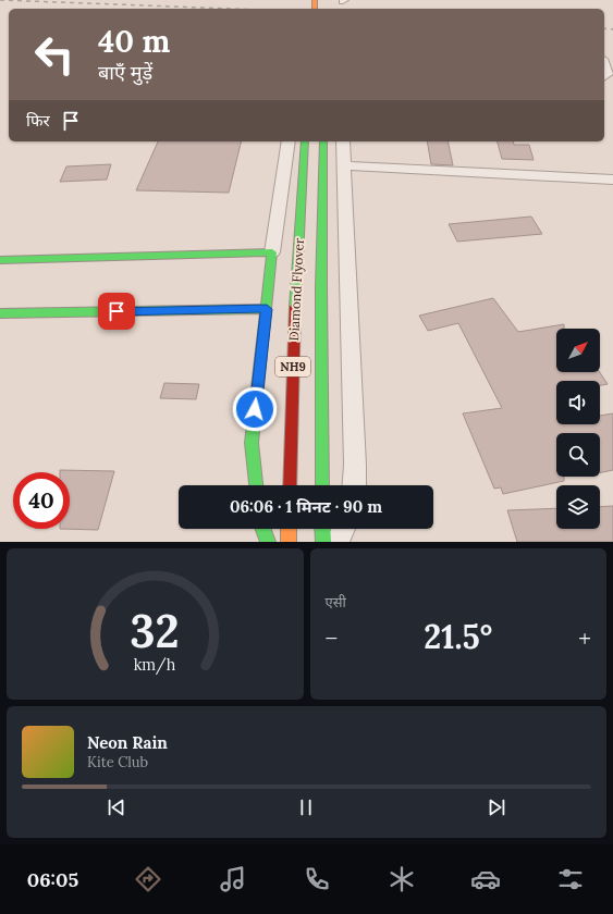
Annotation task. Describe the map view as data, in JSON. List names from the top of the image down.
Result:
{
  "streets": {
    "main road": ["Diamond Flyover", "NH9"]
  },
  "north": "top right",
  "page": {
    "turn": ["40 m", "बाएँ मुड़ें"],
    "then": "फिर",
    "limit": "40",
    "trip": "06:06 · 1 मिनट · 90 m",
    "tile": "एसी",
    "heat": ["−", "21.5°", "+"],
    "song": ["Neon Rain", "Kite Club"],
    "tabs": "06:05",
    "gauge": ["32", "km/h"]
  }
}
